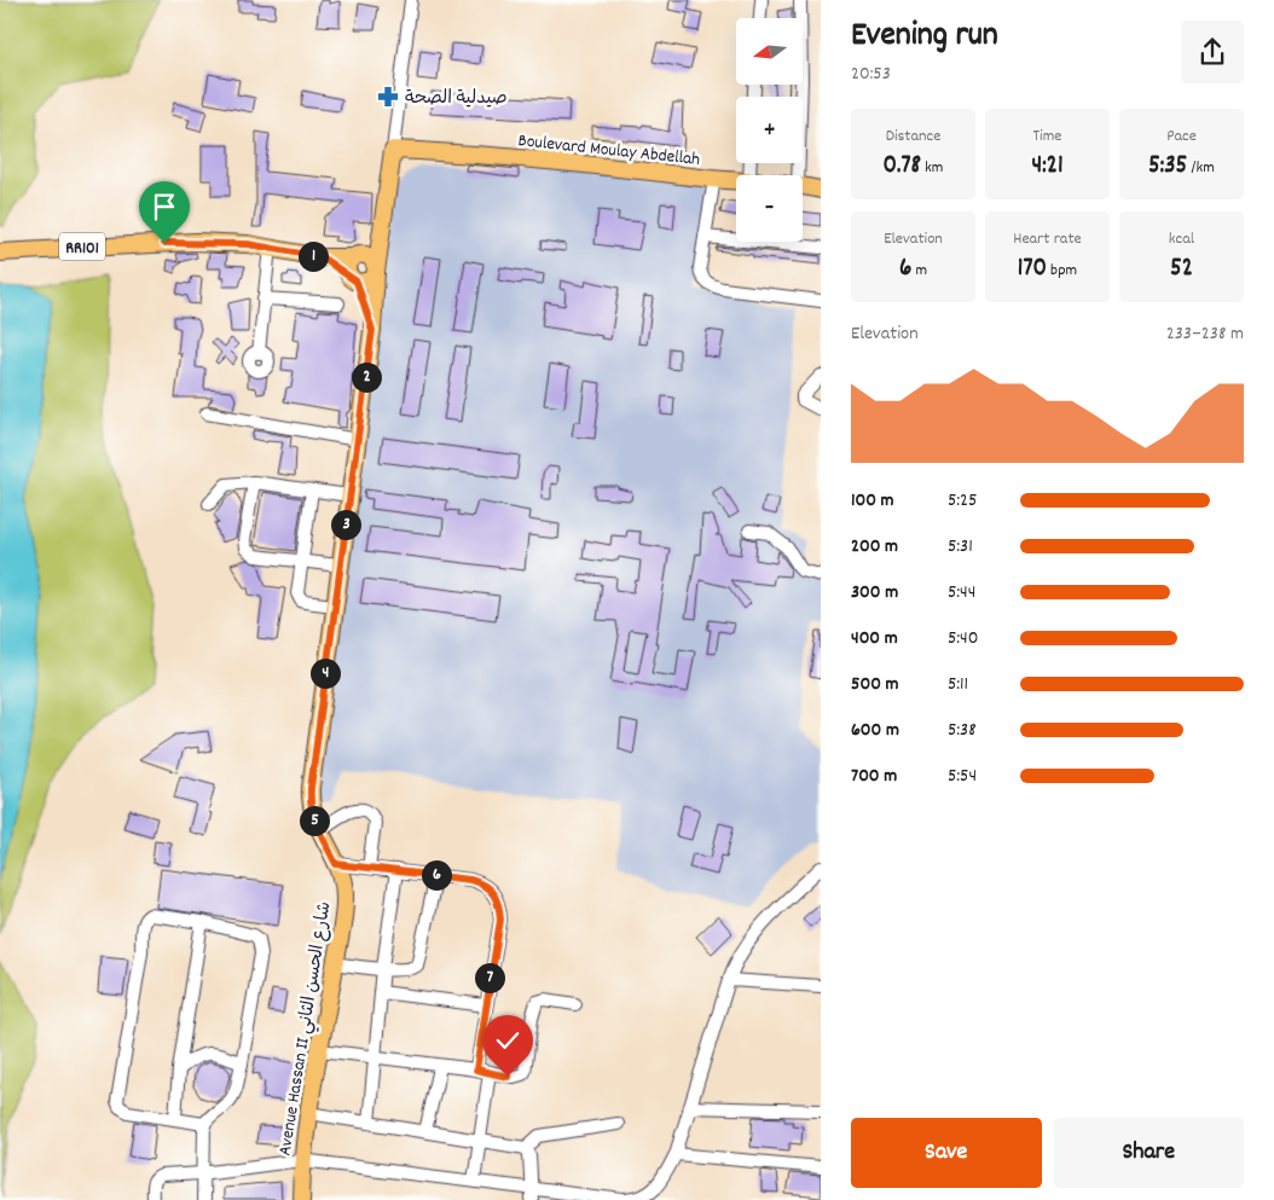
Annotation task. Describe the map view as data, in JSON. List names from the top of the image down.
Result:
{
  "streets": {
    "main road": ["Boulevard Moulay Abdellah", "RR101", "Avenue Hassan II شارع الحسن الثاني"]
  },
  "crossings": [
    ["Boulevard Moulay Abdellah", "Avenue Hassan II شارع الحسن الثاني"],
    ["RR101", "Avenue Hassan II شارع الحسن الثاني"]
  ],
  "places": {
    "pharmacy": ["صيدلية الصحة"]
  },
  "north": "left",
  "page": {
    "heading": ["Evening run", "20:53"],
    "map_buttons": ["+", "−"],
    "stats": [
      ["Distance", "0.78 km"],
      ["Time", "4:21"],
      ["Pace", "5:35 /km"],
      ["Elevation", "6 m"],
      ["Heart rate", "170 bpm"],
      ["kcal", "52"]
    ],
    "pins": [
      "1",
      "2",
      "3",
      "4",
      "5",
      "6",
      "7"
    ],
    "chart": ["Elevation", "233–238 m"],
    "list": [
      {
        "name": "100 m",
        "note": "5:25"
      },
      {
        "name": "200 m",
        "note": "5:31"
      },
      {
        "name": "300 m",
        "note": "5:44"
      },
      {
        "name": "400 m",
        "note": "5:40"
      },
      {
        "name": "500 m",
        "note": "5:11"
      },
      {
        "name": "600 m",
        "note": "5:38"
      },
      {
        "name": "700 m",
        "note": "5:54"
      }
    ],
    "buttons": ["Save", "Share"]
  }
}
